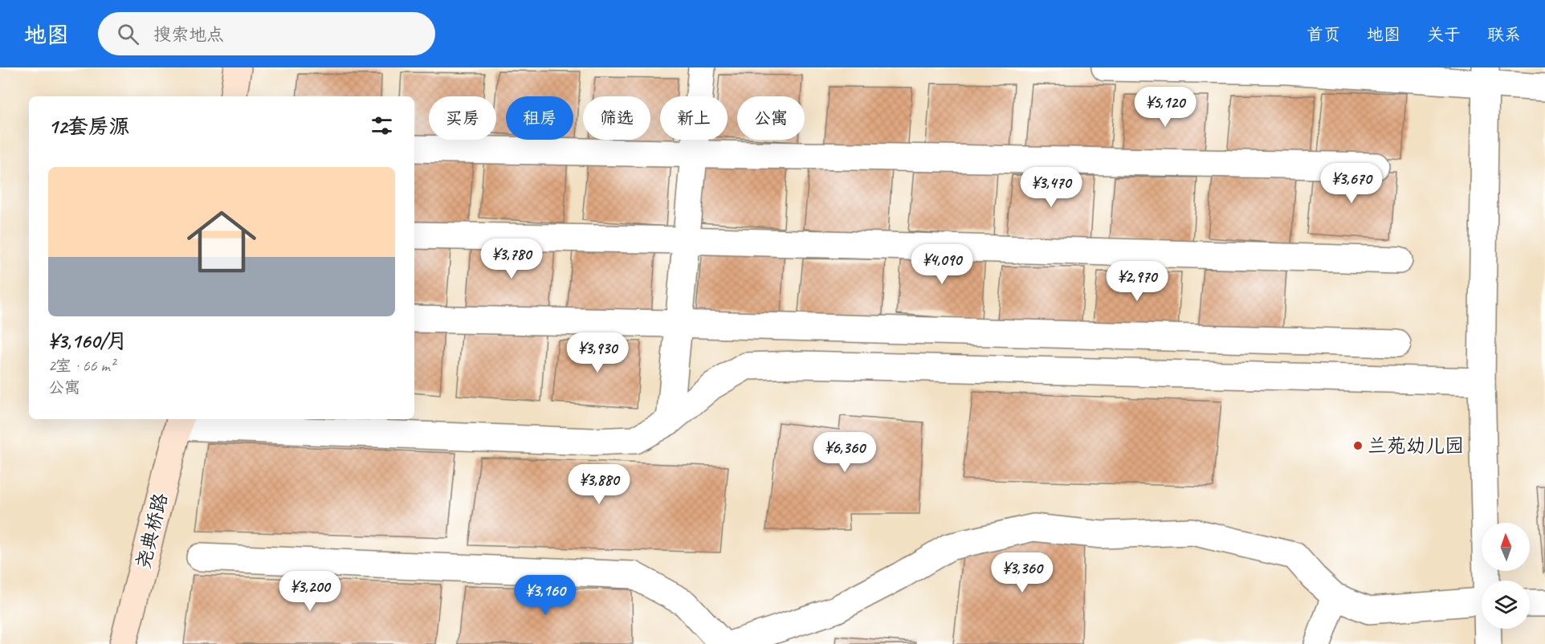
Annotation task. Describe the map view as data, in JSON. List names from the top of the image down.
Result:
{
  "streets": {
    "street": ["尧典桥路"]
  },
  "places": ["兰苑幼儿园"],
  "north": "top",
  "page": {
    "header": "地图",
    "search": "搜索地点",
    "nav": [
      "首页",
      "地图",
      "关于",
      "联系"
    ],
    "price": [
      "¥5,120",
      "¥3,670",
      "¥3,470",
      "¥3,780",
      "¥4,090",
      "¥2,970",
      "¥3,930",
      "¥6,360",
      "¥3,880",
      "¥3,360",
      "¥3,200",
      "¥3,160"
    ],
    "chip": [
      "买房",
      "租房",
      "筛选",
      "新上",
      "公寓"
    ],
    "heading": "12套房源",
    "list": [
      {
        "name": "¥3,160/月",
        "note": "2室 · 66 m² · 公寓"
      }
    ]
  }
}
